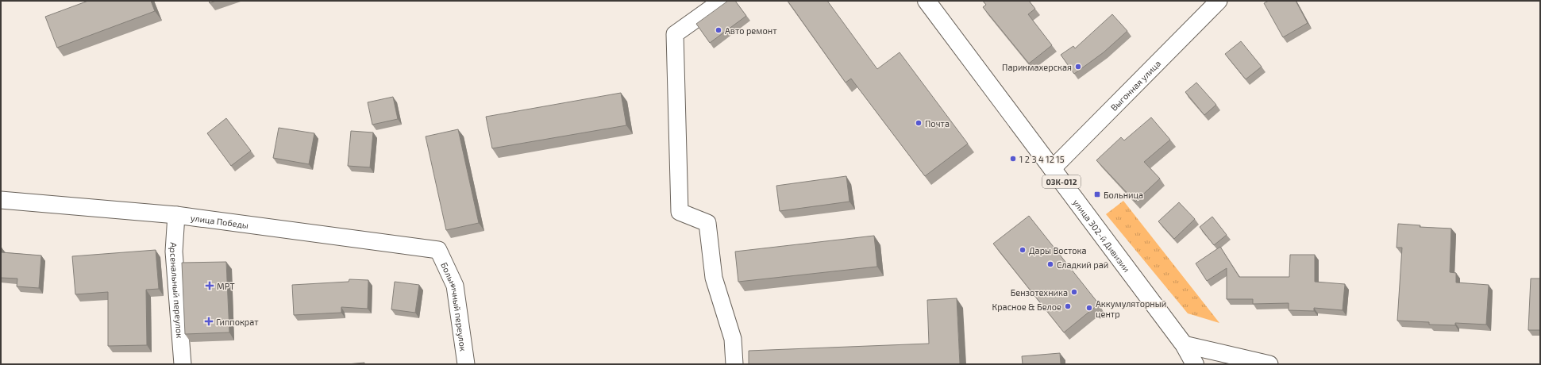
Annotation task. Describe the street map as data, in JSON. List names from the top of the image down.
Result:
{
  "streets": {
    "main road": ["03К-012", "улица 302-й Дивизии"],
    "street": [
      "Выгонная улица",
      "улица Победы",
      "Арсенальный переулок",
      "Больничный переулок"
    ]
  },
  "crossings": [
    ["Выгонная улица", "улица 302-й Дивизии"],
    ["улица Победы", "Арсенальный переулок"],
    ["улица Победы", "Больничный переулок"]
  ],
  "places": {
    "other": [
      "Авто ремонт",
      "Парикмахерская",
      "Почта",
      "1 2 3 4 12 15",
      "Дары Востока",
      "Сладкий рай",
      "Бензотехника",
      "Красное & Белое",
      "Аккумуляторный центр"
    ],
    "transit": ["Больница"],
    "health": ["МРТ", "Гиппократ"]
  }
}
